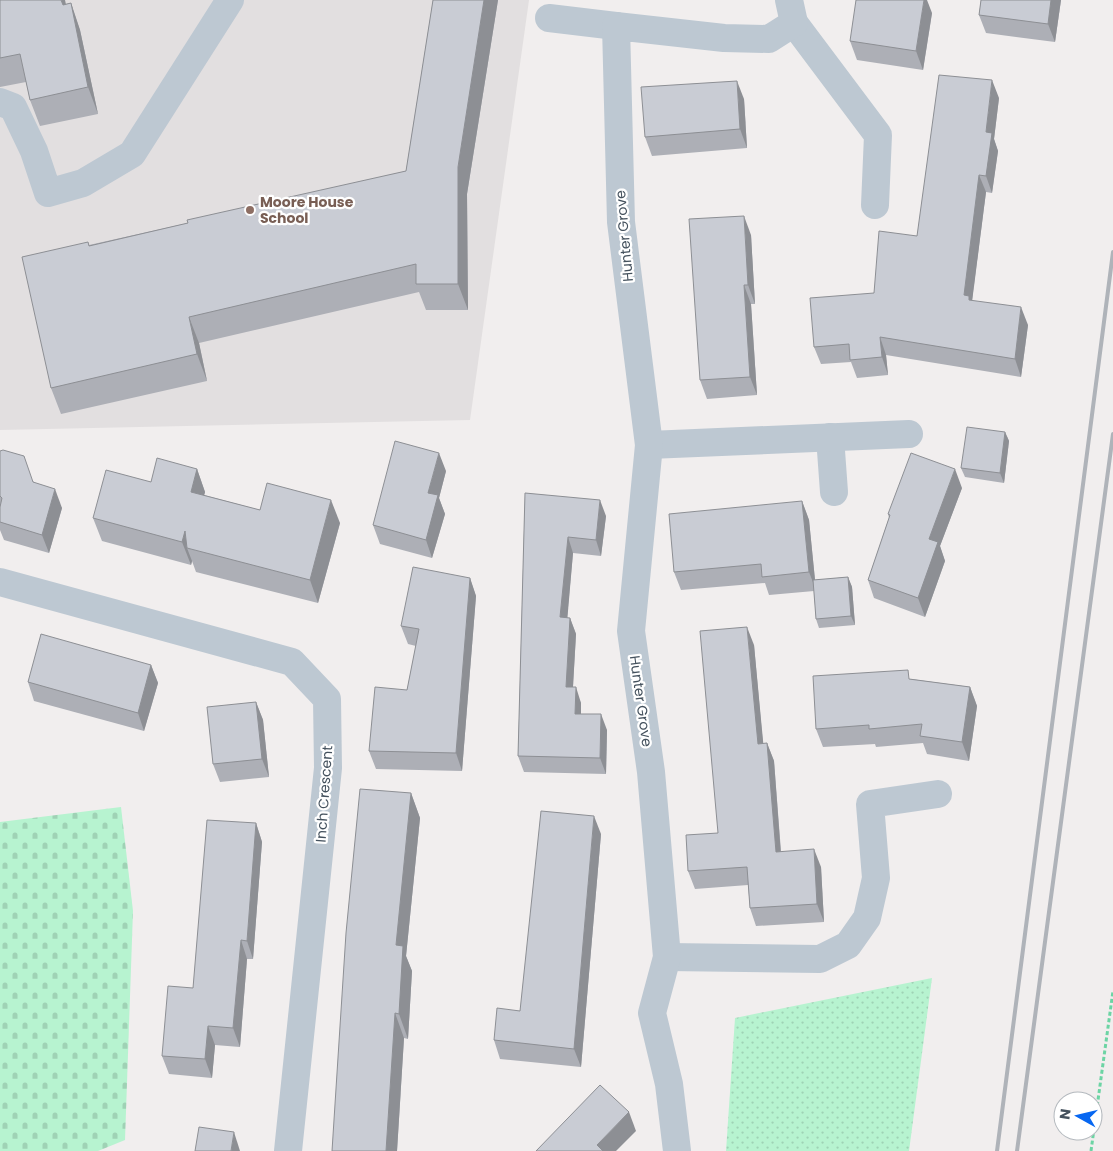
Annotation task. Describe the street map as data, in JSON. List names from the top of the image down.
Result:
{
  "streets": {
    "street": ["Hunter Grove", "Inch Crescent"]
  },
  "places": ["Moore House School"],
  "north": "left"
}
